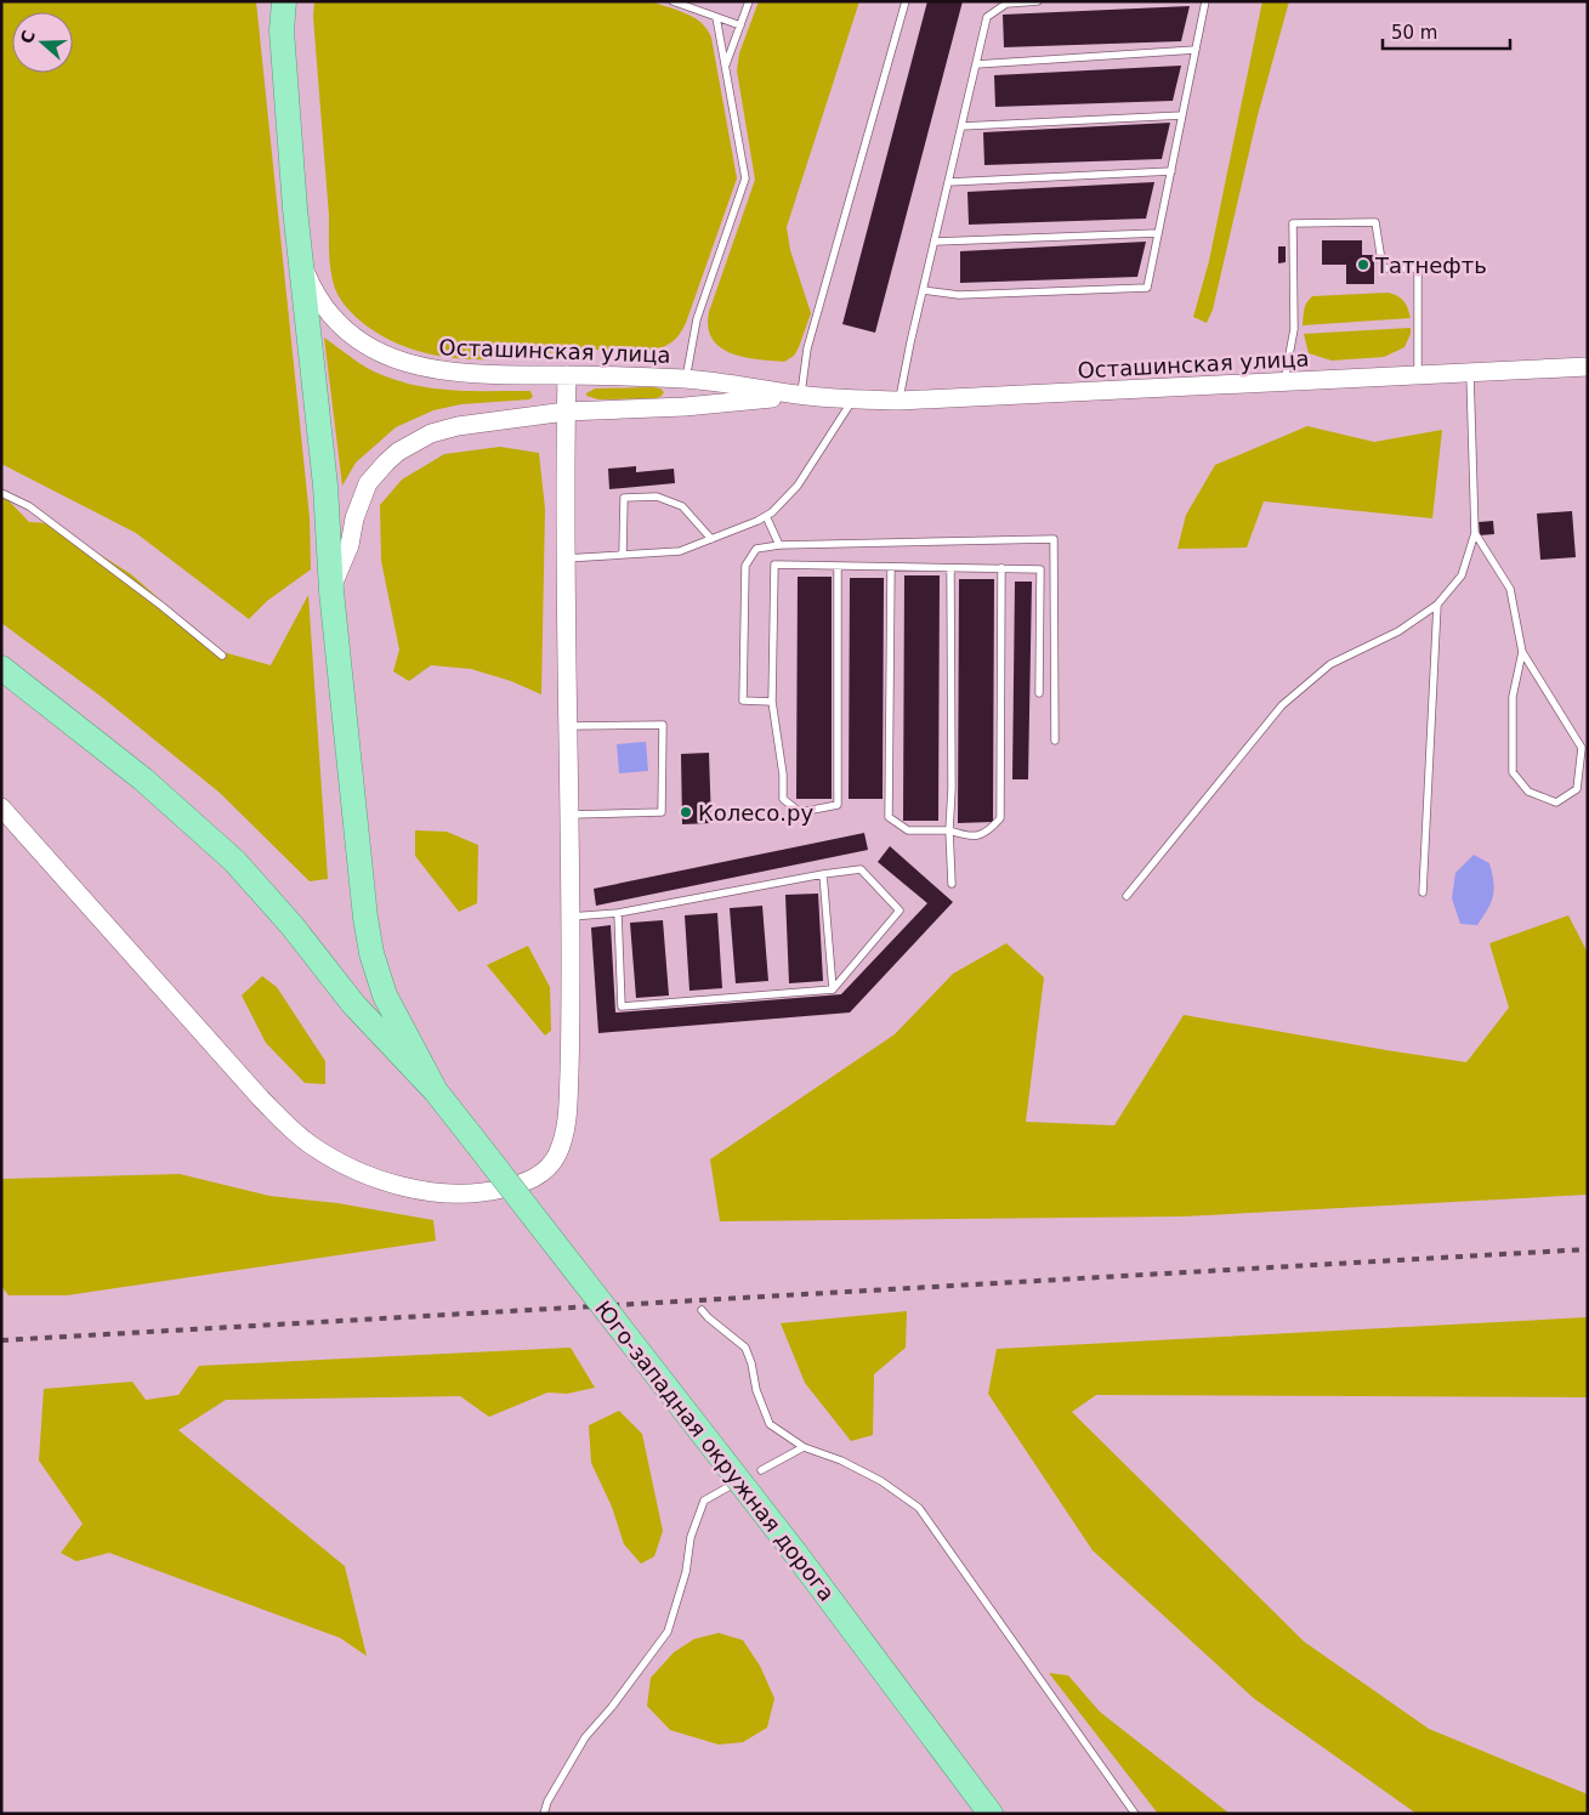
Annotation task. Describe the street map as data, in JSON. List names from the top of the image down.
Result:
{
  "streets": {
    "highway": ["Юго-западная окружная дорога"],
    "street": ["Осташинская улица"]
  },
  "places": ["Татнефть", "Колесо.ру"],
  "scale_bar": "50 m",
  "north": "left"
}
